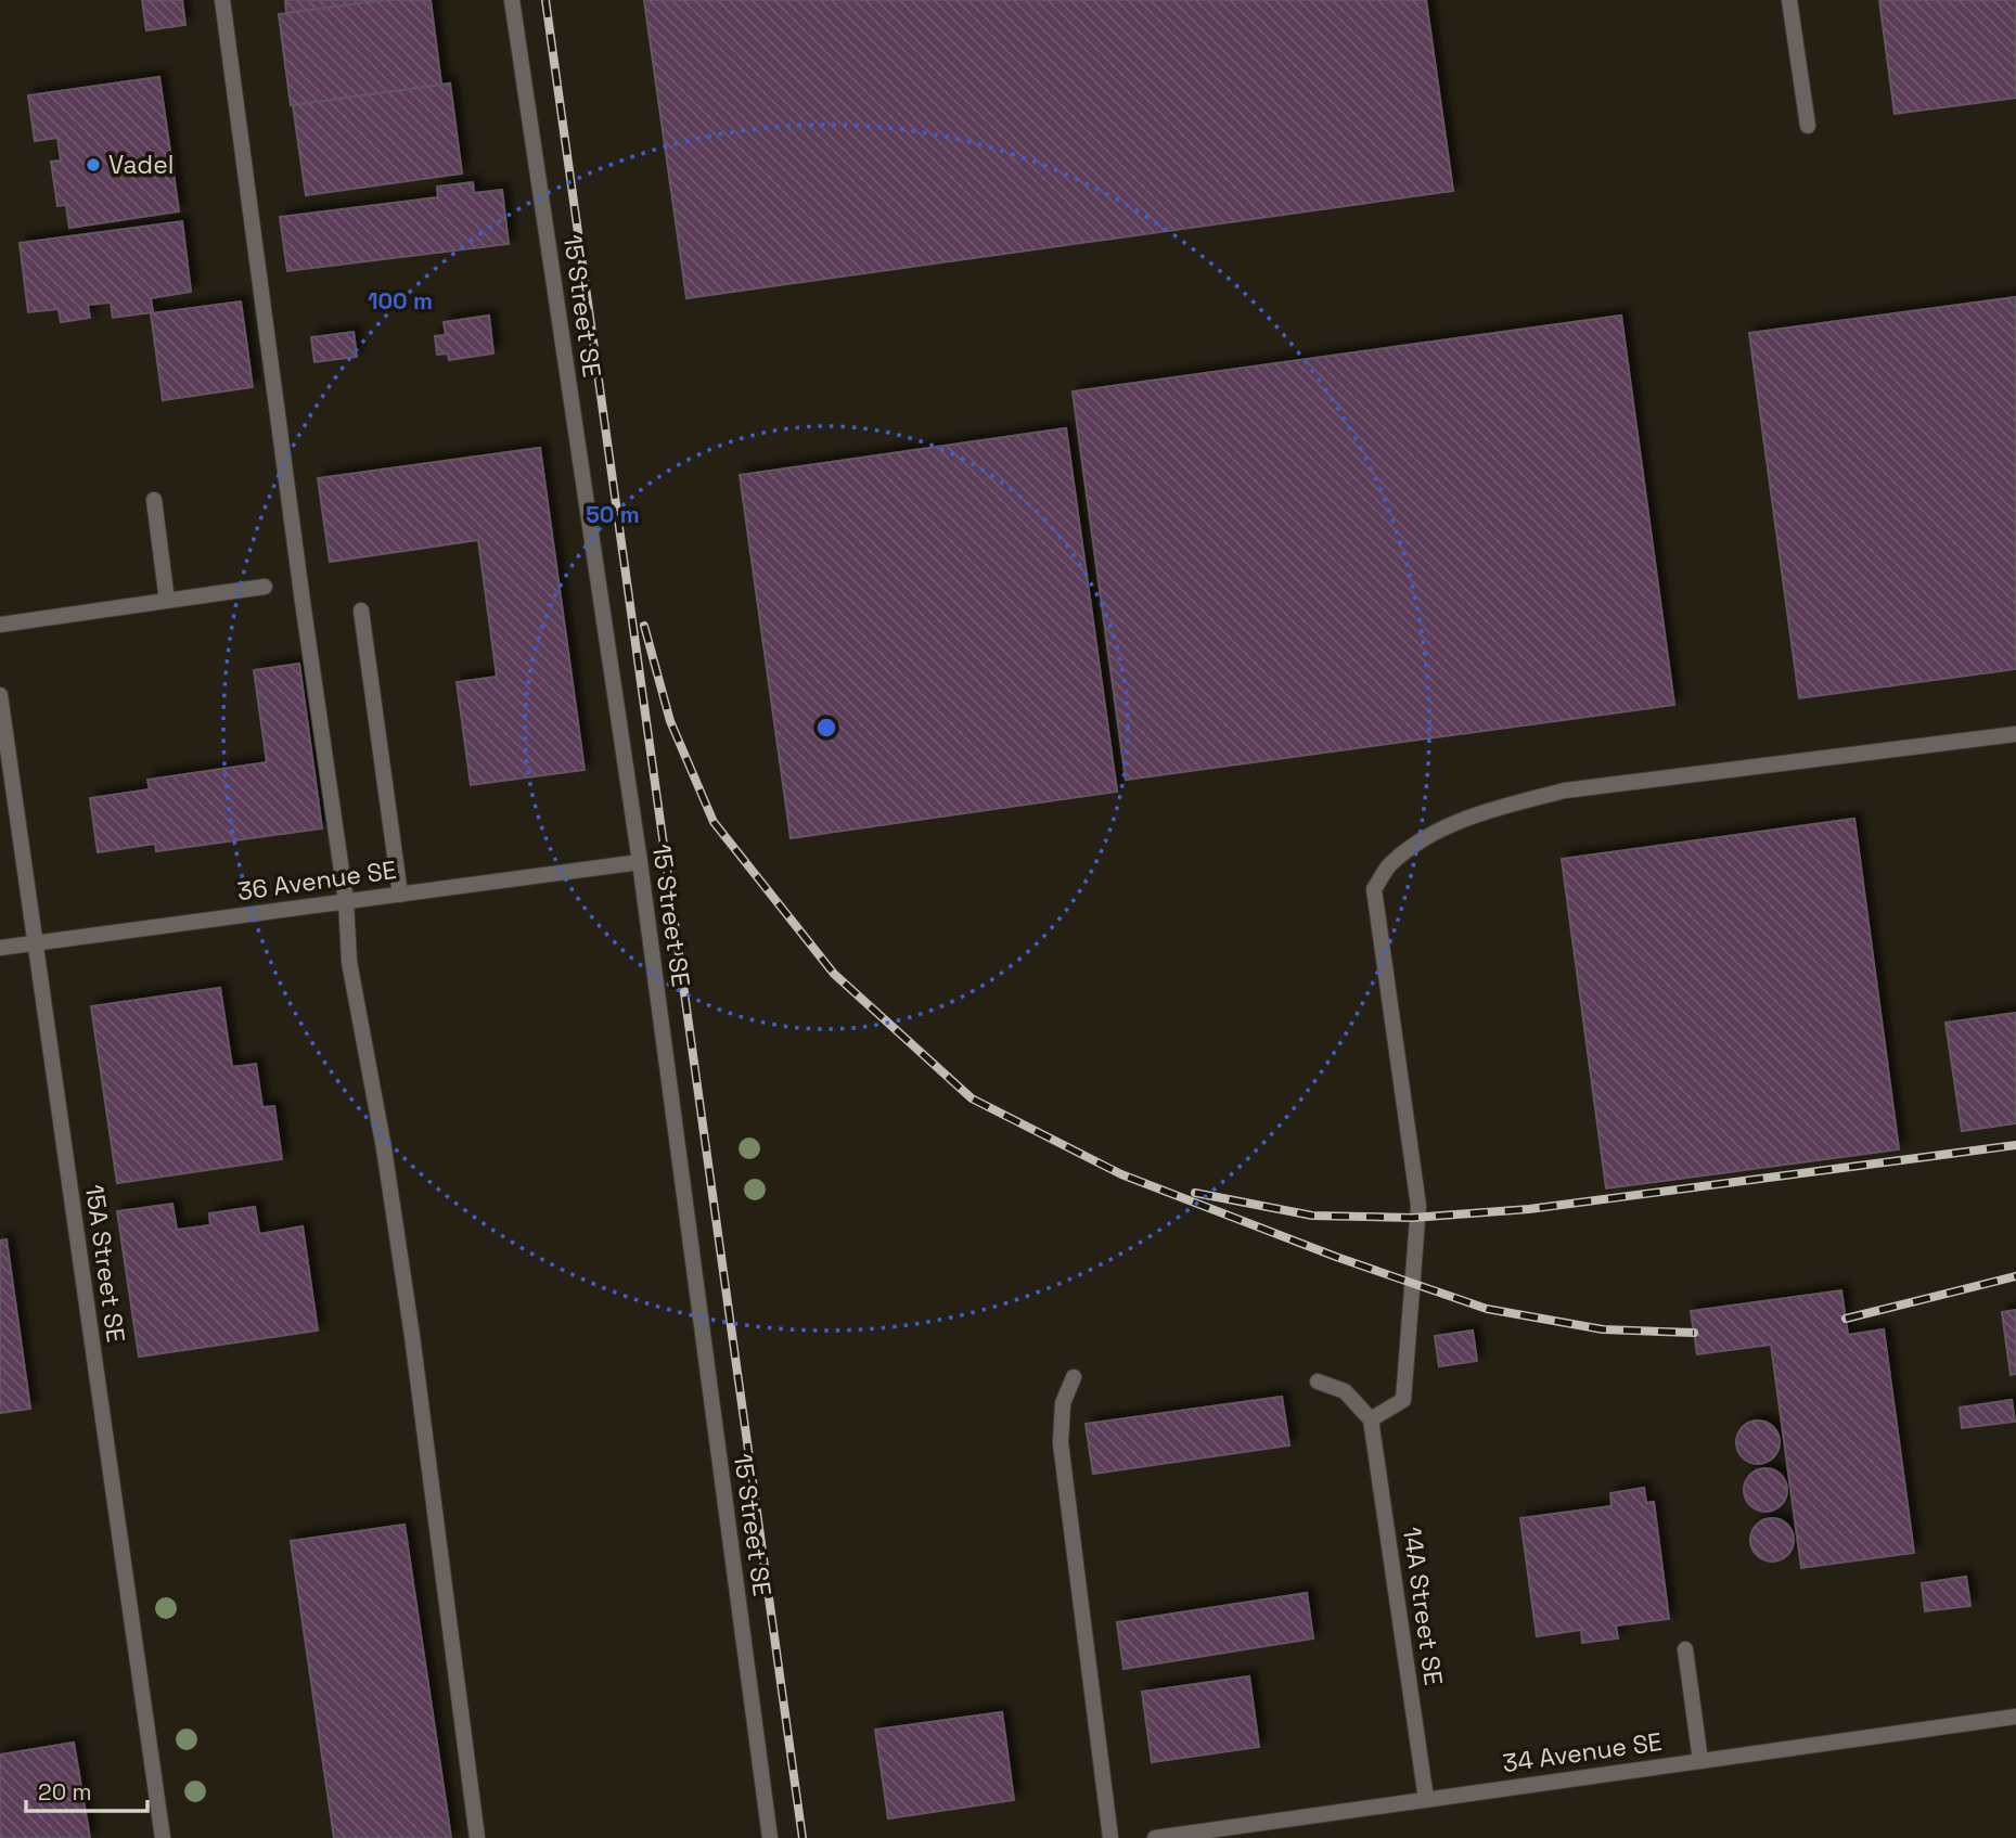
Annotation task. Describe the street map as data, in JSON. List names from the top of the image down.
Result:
{
  "streets": {
    "street": [
      "15 Street SE",
      "36 Avenue SE",
      "15A Street SE",
      "14A Street SE",
      "34 Avenue SE"
    ]
  },
  "crossings": [
    ["15 Street SE", "36 Avenue SE"],
    ["36 Avenue SE", "15A Street SE"],
    ["14A Street SE", "34 Avenue SE"]
  ],
  "places": ["Vadel"],
  "scale_bar": "20 m",
  "rings": ["100 m", "50 m"]
}
